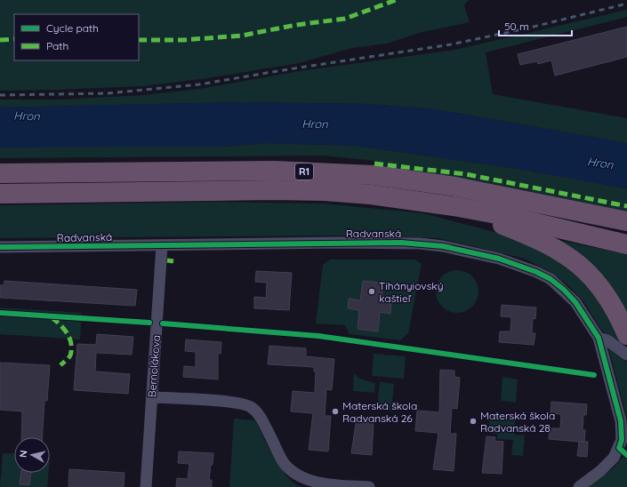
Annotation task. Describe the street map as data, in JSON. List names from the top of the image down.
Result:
{
  "streets": {
    "highway": ["R1"],
    "street": ["Radvanská", "Bernolákova"]
  },
  "crossings": [
    ["Radvanská", "Bernolákova"]
  ],
  "water": ["Hron"],
  "places": ["Tihányiovský kaštieľ", "Materská škola Radvanská 26", "Materská škola Radvanská 28"],
  "legend": ["Cycle path", "Path"],
  "scale_bar": "50 m",
  "north": "left"
}
